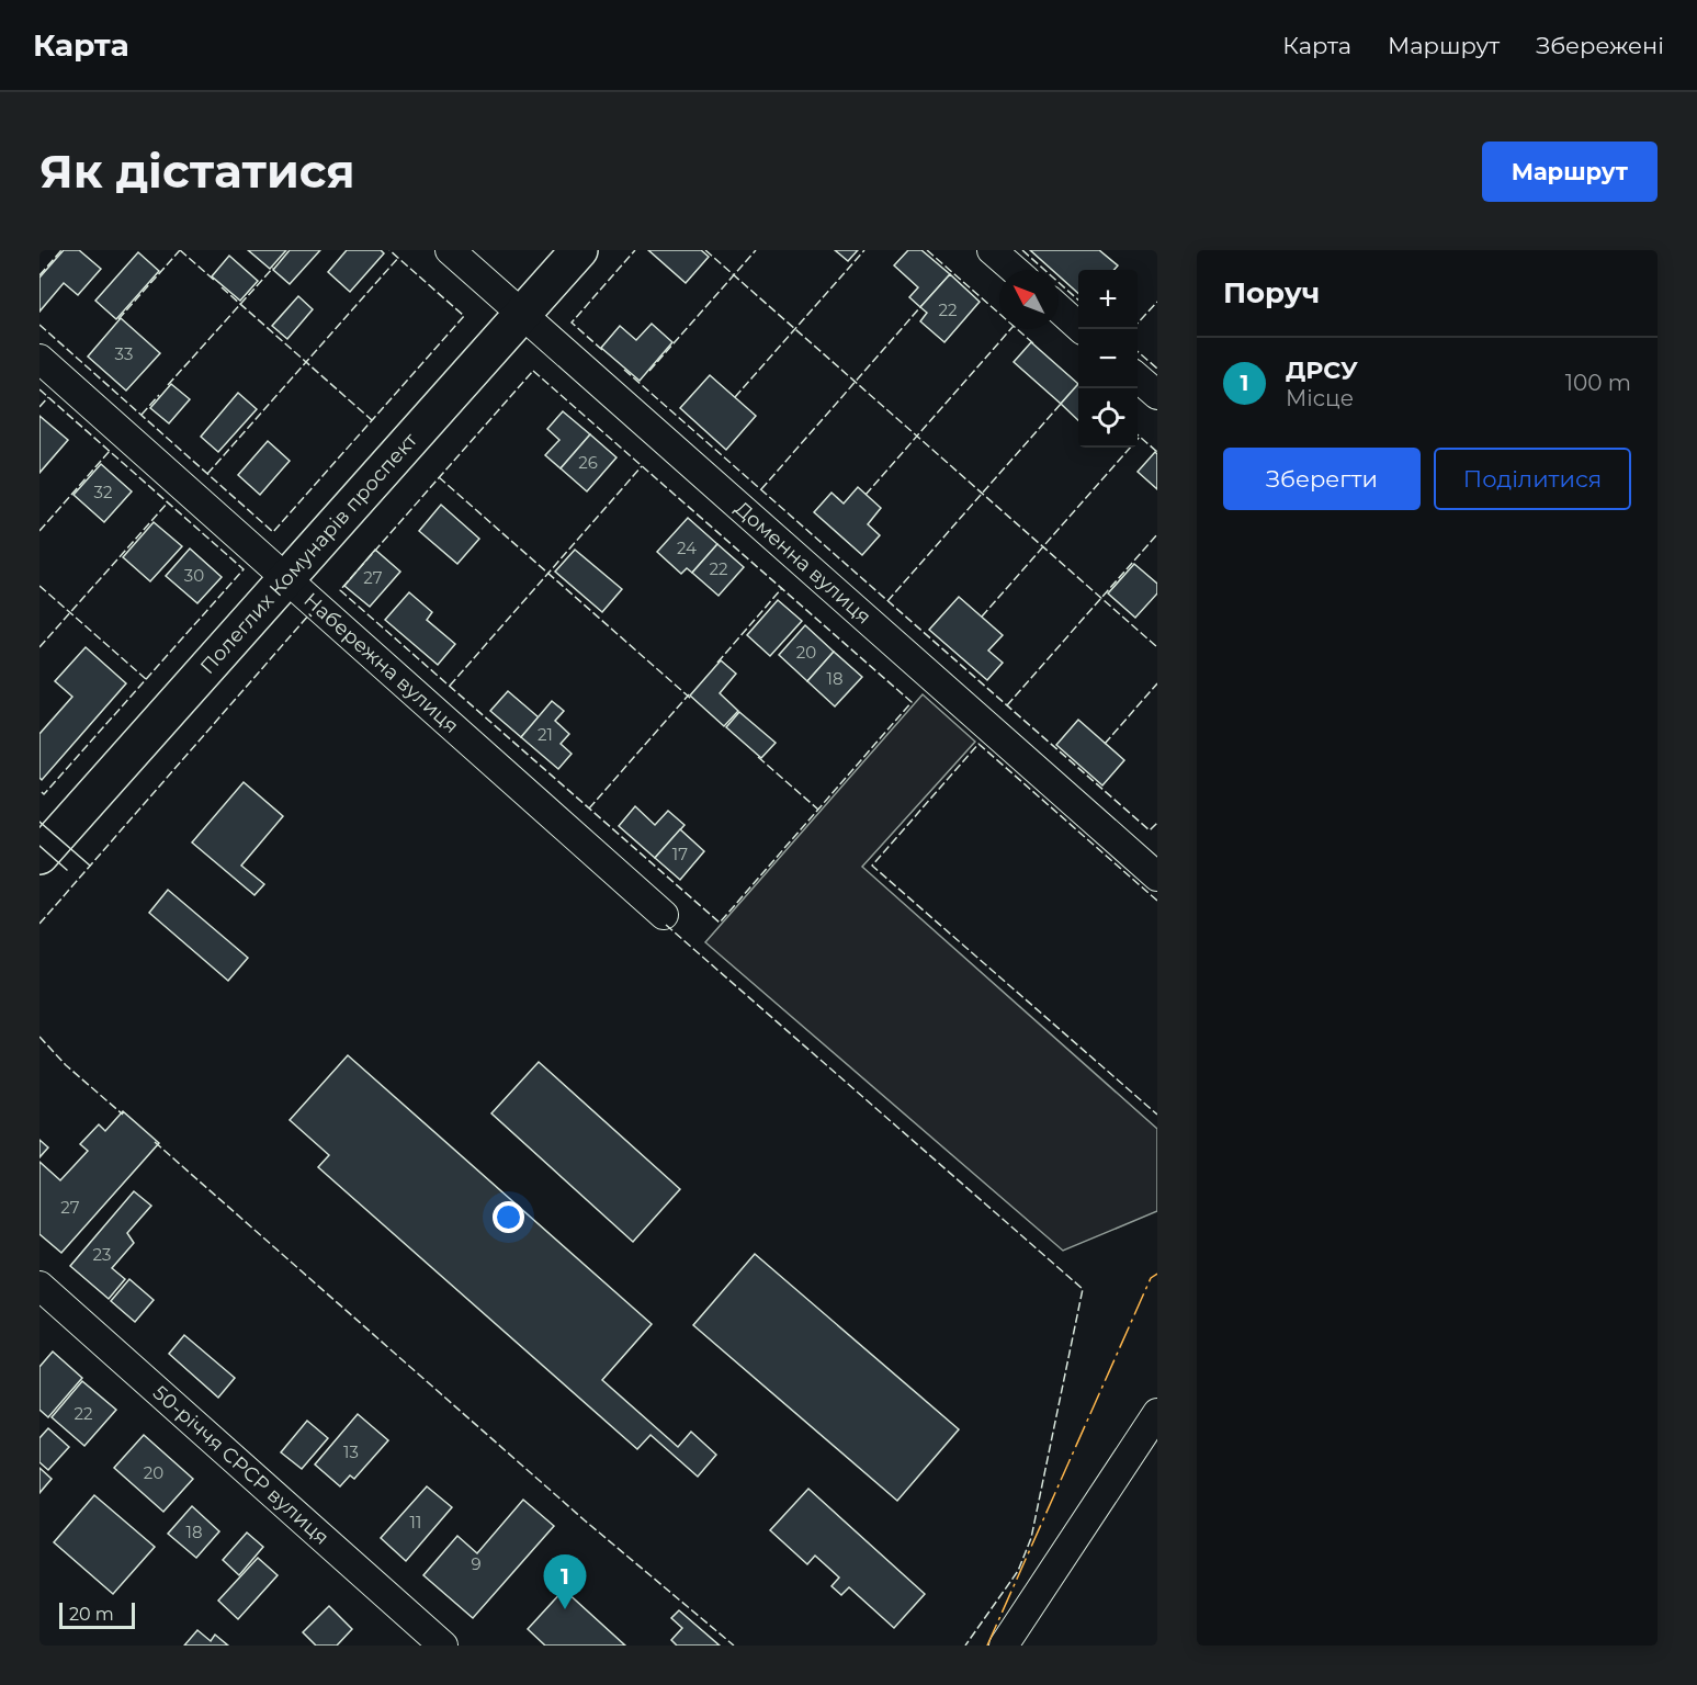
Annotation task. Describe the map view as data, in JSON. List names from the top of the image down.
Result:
{
  "streets": {
    "main road": ["Полеглих Комунарів проспект"],
    "street": ["Доменна вулиця", "Набережна вулиця", "50-річчя СРСР вулиця"]
  },
  "crossings": [
    ["Полеглих Комунарів проспект", "Доменна вулиця"],
    ["Полеглих Комунарів проспект", "Набережна вулиця"]
  ],
  "house_numbers": [
    "22",
    "33",
    "26",
    "32",
    "24",
    "22",
    "30",
    "27",
    "20",
    "18",
    "21",
    "17",
    "27",
    "23",
    "22",
    "13",
    "20",
    "11",
    "18",
    "9"
  ],
  "scale_bar": "20 m",
  "north": "top left",
  "page": {
    "header": "Карта",
    "nav": ["Карта", "Маршрут", "Збережені"],
    "buttons": [
      "Маршрут",
      ["Зберегти", "Поділитися"]
    ],
    "title": "Як дістатися",
    "heading": "Поруч",
    "map_buttons": ["+", "−"],
    "list": [
      {
        "mark": "1",
        "name": "ДРСУ",
        "note": "Місце",
        "value": "100 m"
      }
    ],
    "pins": "1",
    "scale": "20 m"
  }
}
